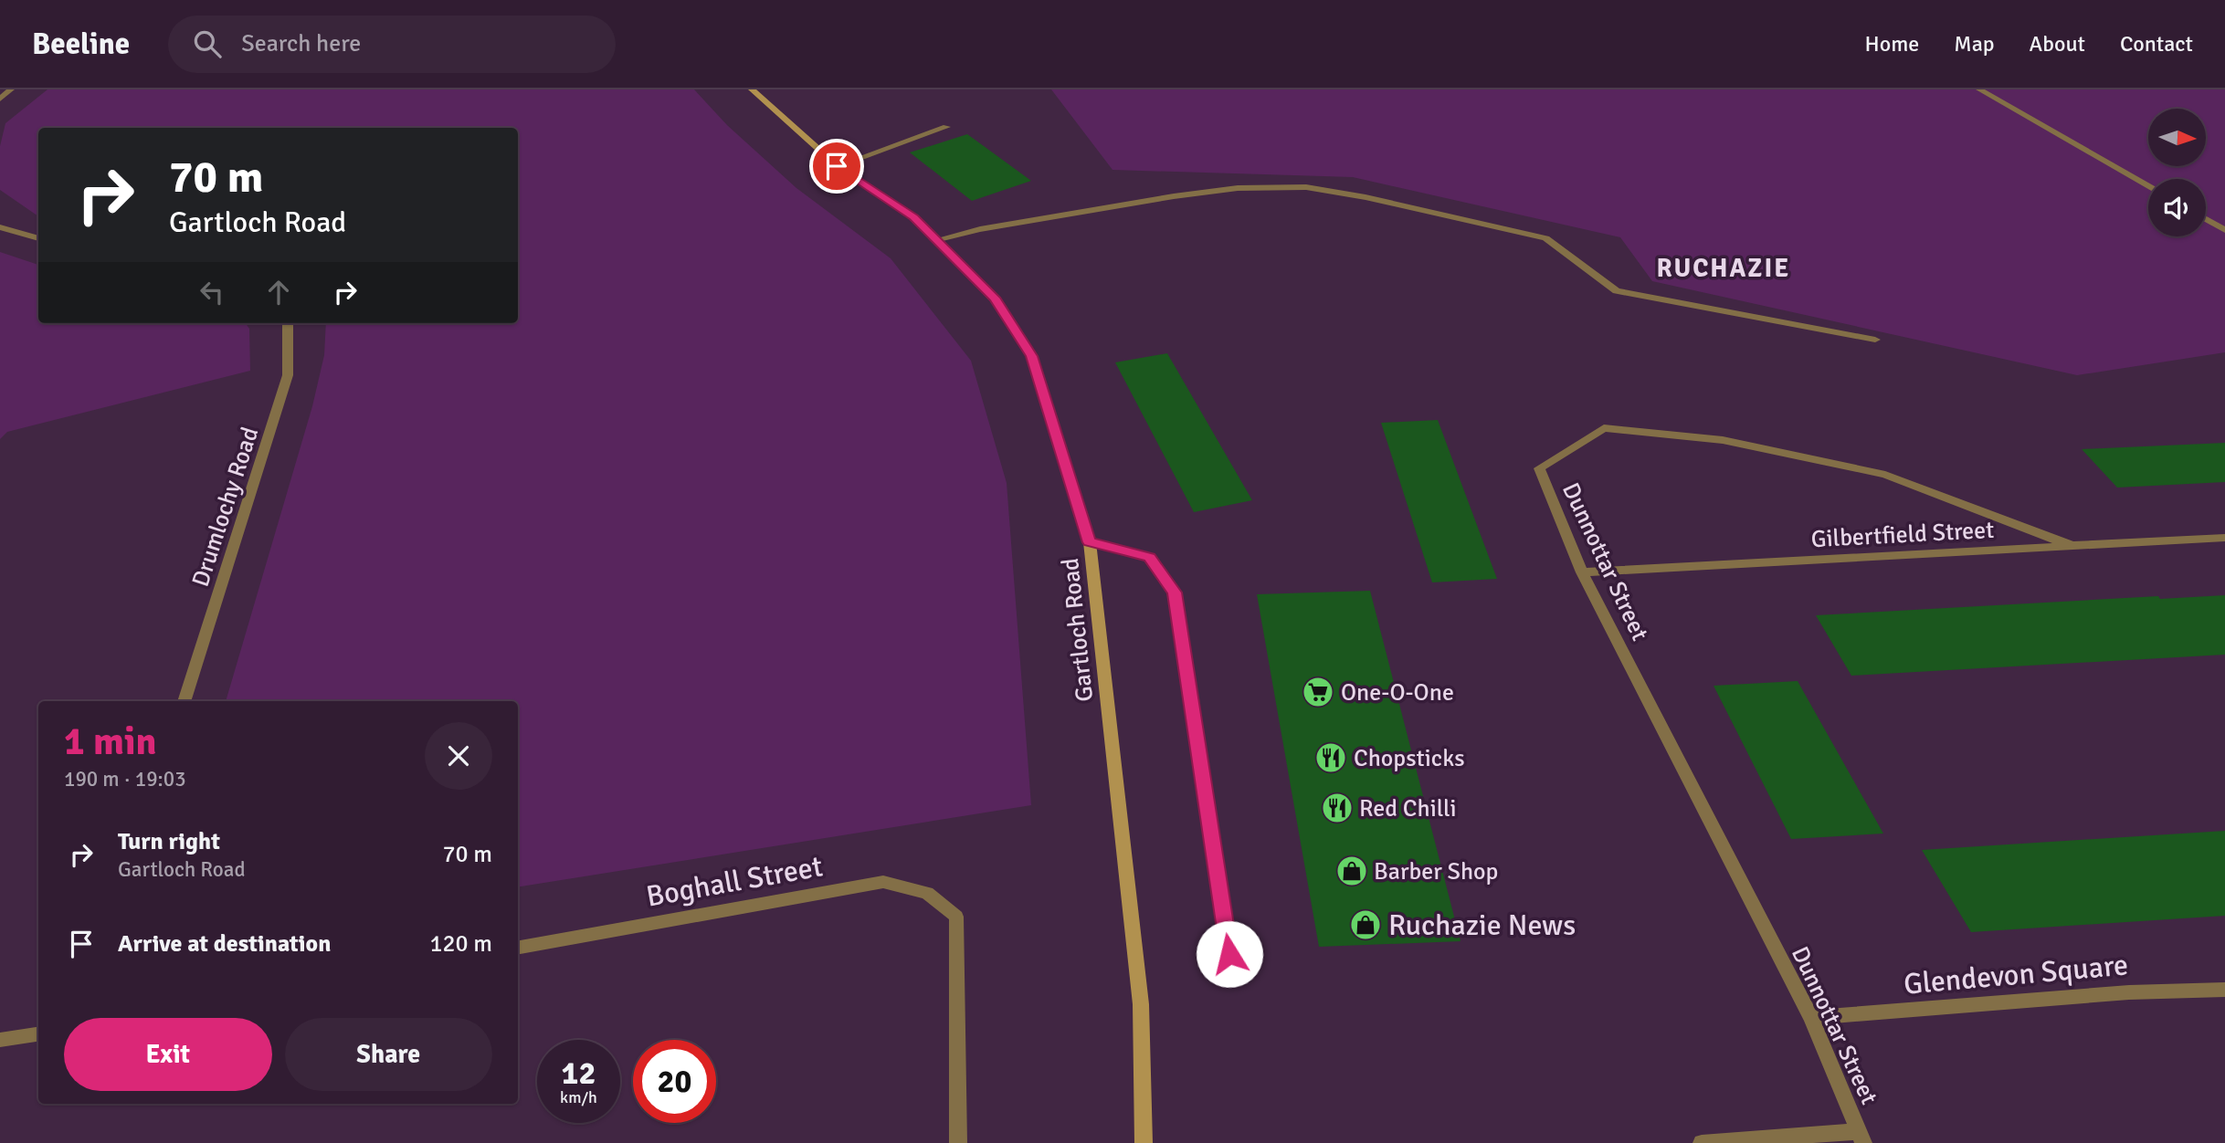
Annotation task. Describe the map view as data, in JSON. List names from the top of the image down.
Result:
{
  "streets": {
    "main road": ["Gartloch Road"],
    "street": [
      "Drumlochy Road",
      "Gilbertfield Street",
      "Dunnottar Street",
      "Boghall Street",
      "Glendevon Square"
    ]
  },
  "crossings": [
    ["Gilbertfield Street", "Dunnottar Street"],
    ["Dunnottar Street", "Glendevon Square"]
  ],
  "districts": ["RUCHAZIE"],
  "places": {
    "supermarket": ["One-O-One"],
    "restaurant": ["Chopsticks", "Red Chilli"],
    "shop": ["Barber Shop", "Ruchazie News"]
  },
  "north": "right",
  "page": {
    "header": "Beeline",
    "search": "Search here",
    "nav": [
      "Home",
      "Map",
      "About",
      "Contact"
    ],
    "turn": ["70 m", "Gartloch Road"],
    "heading": ["1 min", "190 m · 19:03"],
    "list": [
      {
        "name": "Turn right",
        "note": "Gartloch Road",
        "value": "70 m"
      },
      {
        "name": "Arrive at destination",
        "value": "120 m"
      }
    ],
    "buttons": ["Exit", "Share"],
    "speed": "12 km/h",
    "limit": "20"
  }
}
